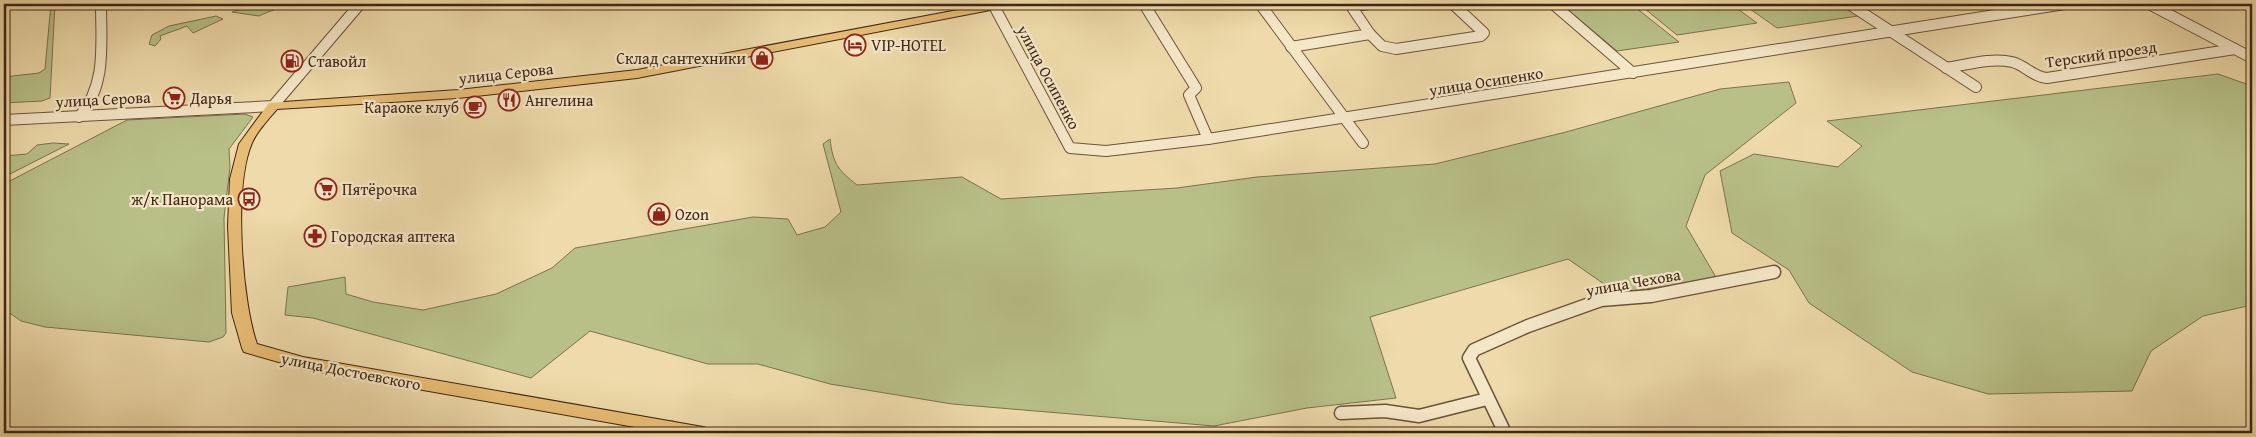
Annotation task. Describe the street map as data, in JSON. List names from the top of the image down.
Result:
{
  "streets": {
    "main road": ["улица Серова", "улица Достоевского"],
    "street": ["Терский проезд", "улица Осипенко", "улица Чехова"]
  },
  "crossings": [
    ["улица Серова", "улица Осипенко"],
    ["улица Серова", "улица Достоевского"]
  ],
  "places": {
    "hotel": ["VIP-HOTEL"],
    "shop": ["Склад сантехники", "Ozon"],
    "fuel station": ["Ставойл"],
    "supermarket": ["Дарья", "Пятёрочка"],
    "restaurant": ["Ангелина"],
    "cafe": ["Караоке клуб"],
    "bus stop": ["ж/к Панорама"],
    "pharmacy": ["Городская аптека"]
  }
}
